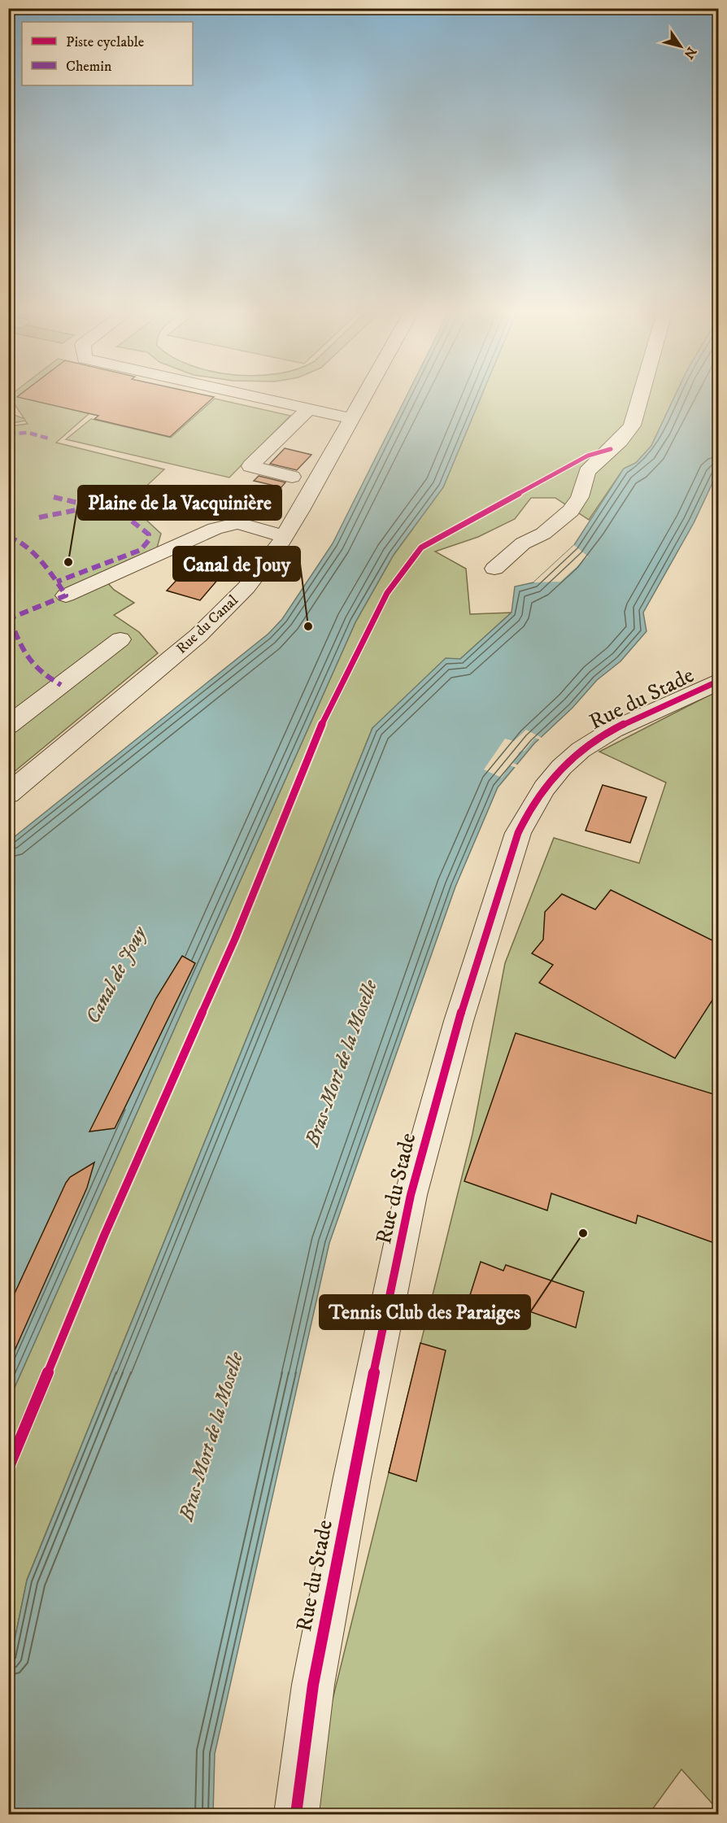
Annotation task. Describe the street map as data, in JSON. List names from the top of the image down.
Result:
{
  "streets": {
    "street": ["Rue du Canal", "Rue du Stade"]
  },
  "water": ["Canal de Jouy", "Bras-Mort de la Moselle"],
  "places": ["Plaine de la Vacquinière", "Canal de Jouy", "Tennis Club des Paraiges"],
  "legend": ["Piste cyclable", "Chemin"],
  "north": "bottom right"
}
